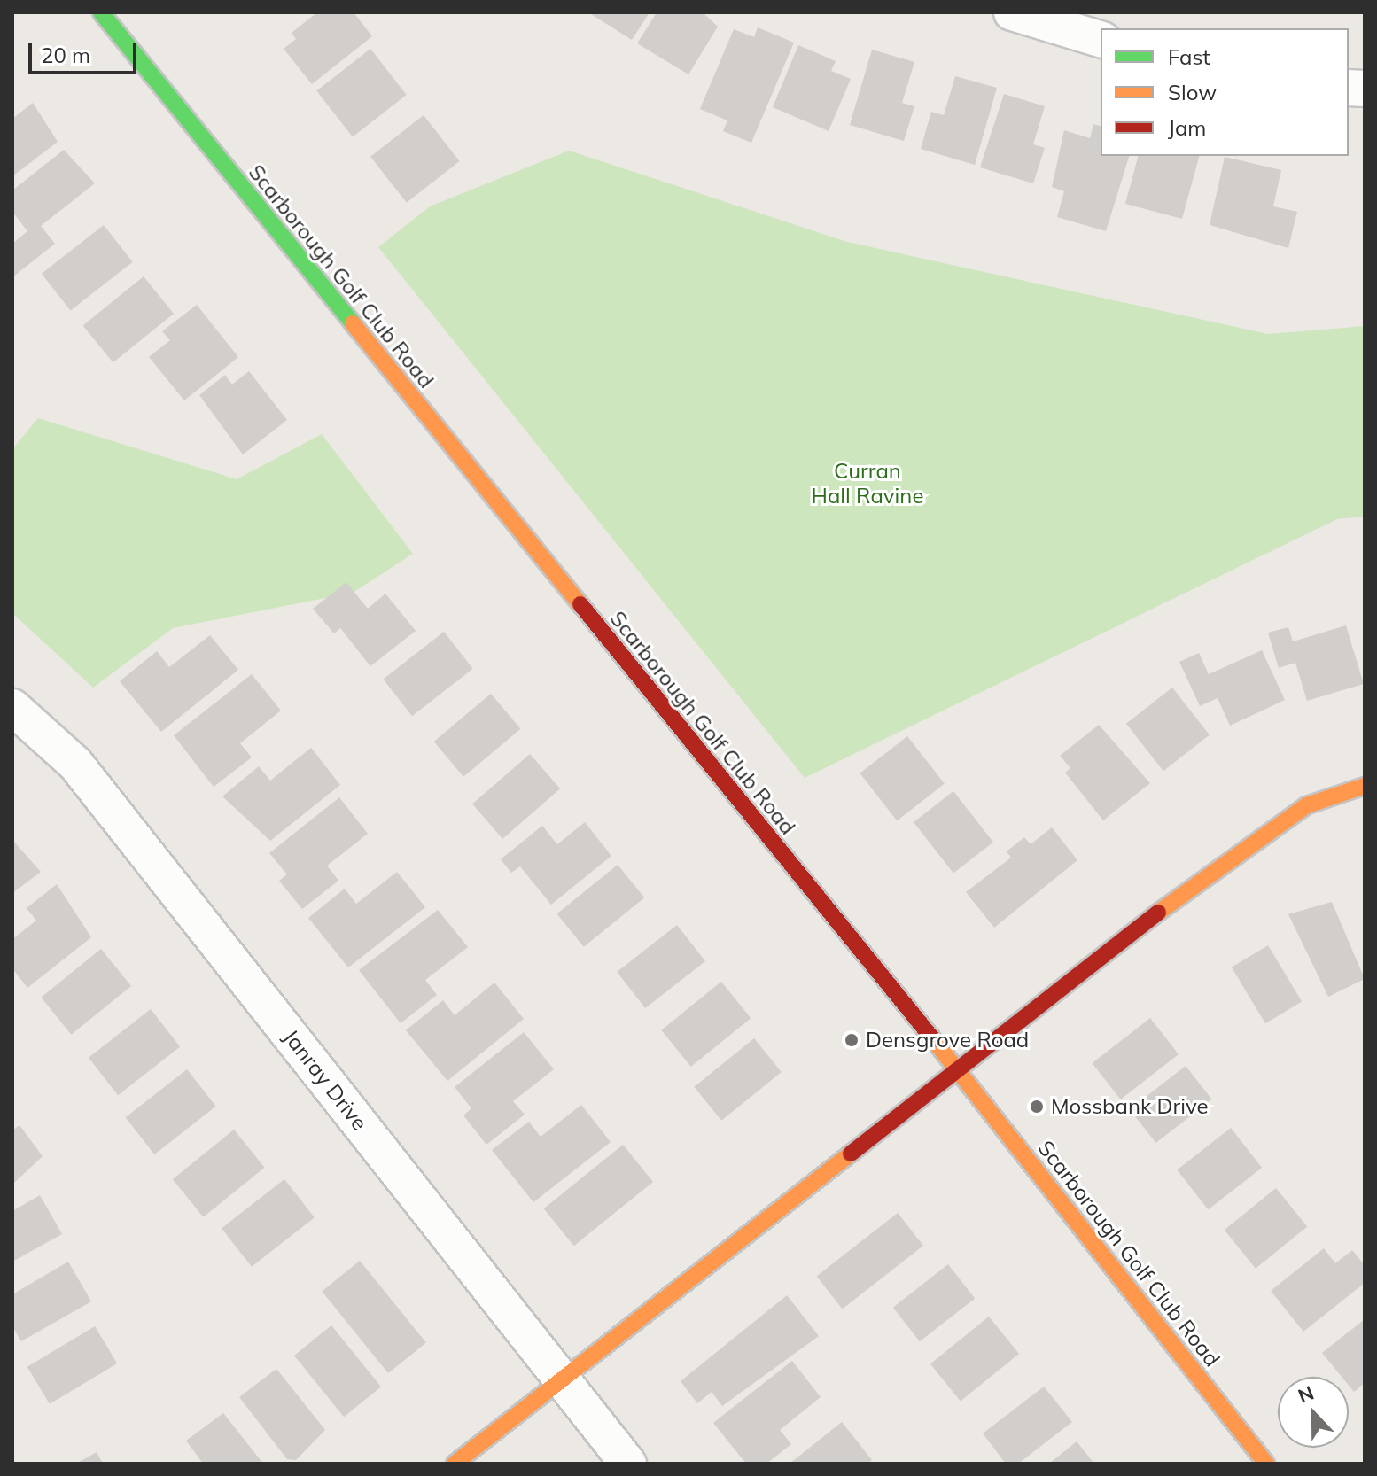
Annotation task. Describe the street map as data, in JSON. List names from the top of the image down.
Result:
{
  "streets": {
    "street": ["Scarborough Golf Club Road", "Janray Drive"]
  },
  "parks": ["Curran Hall Ravine"],
  "places": ["Densgrove Road", "Mossbank Drive"],
  "legend": ["Fast", "Slow", "Jam"],
  "scale_bar": "20 m",
  "north": "top"
}
